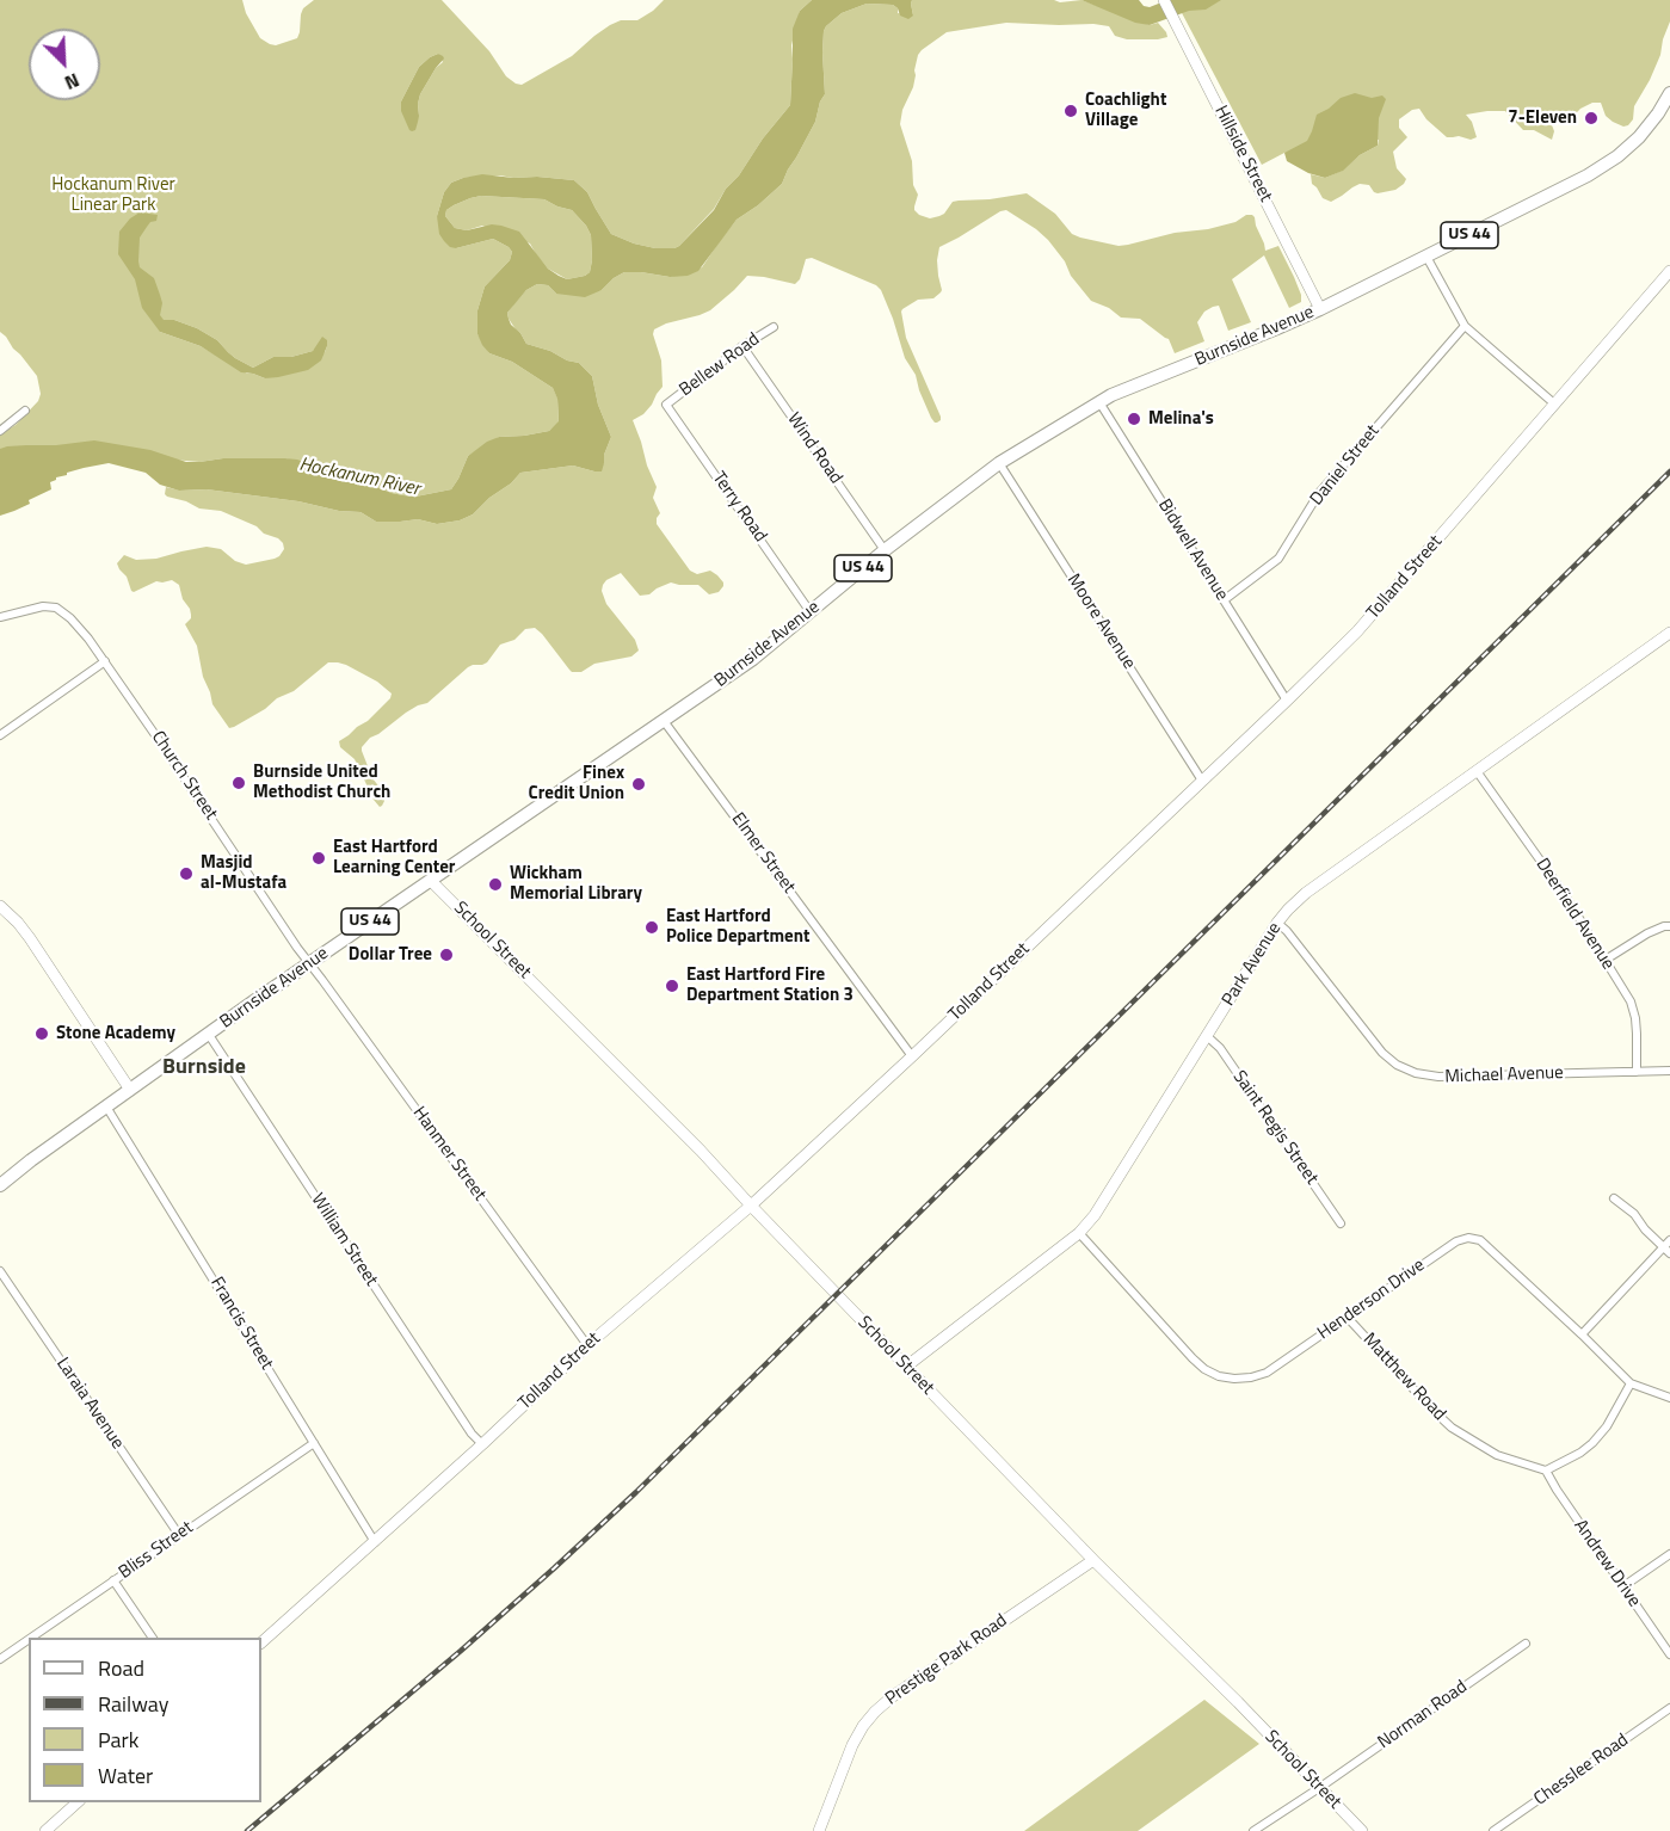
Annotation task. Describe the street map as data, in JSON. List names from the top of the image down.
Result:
{
  "streets": {
    "main road": [
      "Hillside Street",
      "US 44",
      "Burnside Avenue",
      "Tolland Street",
      "School Street",
      "Park Avenue",
      "Prestige Park Road"
    ],
    "street": [
      "Bellew Road",
      "Wind Road",
      "Daniel Street",
      "Terry Road",
      "Bidwell Avenue",
      "Moore Avenue",
      "Church Street",
      "Elmer Street",
      "Deerfield Avenue",
      "Michael Avenue",
      "Saint Regis Street",
      "Hanmer Street",
      "William Street",
      "Henderson Drive",
      "Francis Street",
      "Matthew Road",
      "Laraia Avenue",
      "Bliss Street",
      "Andrew Drive",
      "Norman Road",
      "Chesslee Road"
    ]
  },
  "crossings": [
    ["Hillside Street", "Burnside Avenue"],
    ["Burnside Avenue", "Wind Road"],
    ["Burnside Avenue", "Terry Road"],
    ["Burnside Avenue", "Bidwell Avenue"],
    ["Burnside Avenue", "Moore Avenue"],
    ["Burnside Avenue", "Church Street"],
    ["Burnside Avenue", "Elmer Street"],
    ["Burnside Avenue", "School Street"],
    ["Burnside Avenue", "Hanmer Street"],
    ["Burnside Avenue", "William Street"],
    ["Burnside Avenue", "Francis Street"],
    ["Bellew Road", "Wind Road"],
    ["Bellew Road", "Terry Road"],
    ["Daniel Street", "Bidwell Avenue"],
    ["Bidwell Avenue", "Tolland Street"],
    ["Tolland Street", "Moore Avenue"],
    ["Tolland Street", "Elmer Street"],
    ["Tolland Street", "School Street"],
    ["Tolland Street", "Hanmer Street"],
    ["Tolland Street", "William Street"],
    ["Tolland Street", "Francis Street"],
    ["Church Street", "Hanmer Street"],
    ["Deerfield Avenue", "Park Avenue"],
    ["Deerfield Avenue", "Michael Avenue"],
    ["School Street", "Park Avenue"],
    ["School Street", "Prestige Park Road"],
    ["School Street", "Norman Road"],
    ["Park Avenue", "Michael Avenue"],
    ["Park Avenue", "Saint Regis Street"],
    ["Park Avenue", "Henderson Drive"],
    ["Henderson Drive", "Matthew Road"],
    ["Francis Street", "Bliss Street"],
    ["Matthew Road", "Andrew Drive"],
    ["Laraia Avenue", "Bliss Street"]
  ],
  "districts": ["Burnside"],
  "water": ["Hockanum River"],
  "parks": ["Hockanum River Linear Park"],
  "places": [
    "Coachlight Village",
    "7-Eleven",
    "Melina's",
    "Burnside United Methodist Church",
    "Finex Credit Union",
    "East Hartford Learning Center",
    "Masjid al-Mustafa",
    "Wickham Memorial Library",
    "East Hartford Police Department",
    "Dollar Tree",
    "East Hartford Fire Department Station 3",
    "Stone Academy"
  ],
  "legend": [
    "Road",
    "Railway",
    "Park",
    "Water"
  ],
  "north": "bottom right"
}
